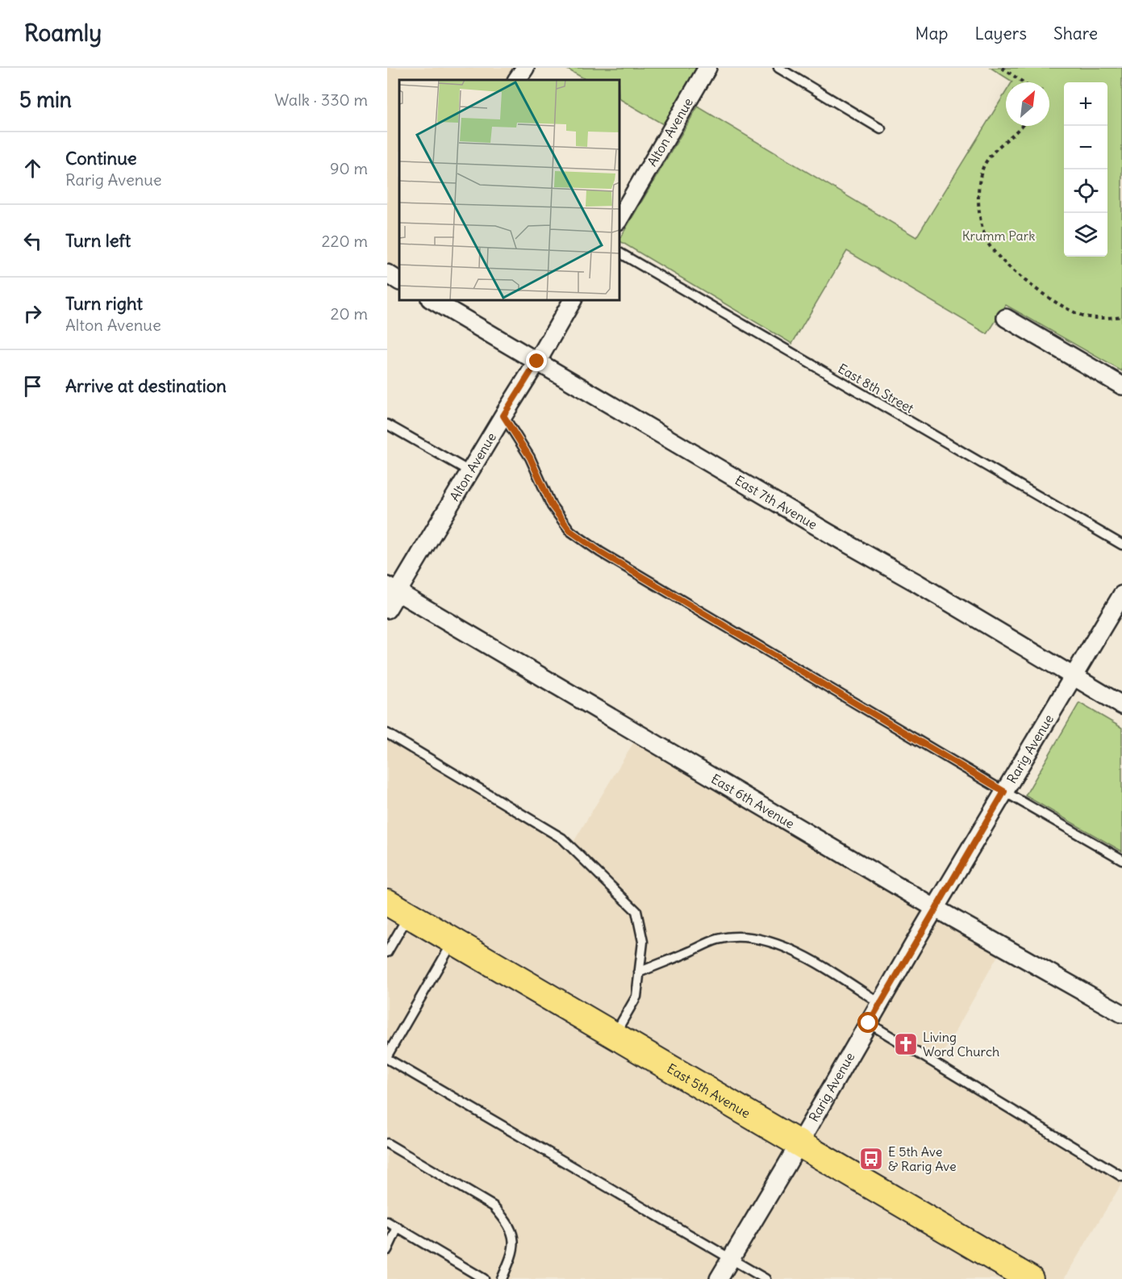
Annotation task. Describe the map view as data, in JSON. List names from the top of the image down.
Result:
{
  "streets": {
    "main road": ["East 5th Avenue"],
    "street": [
      "Alton Avenue",
      "East 7th Avenue",
      "Rarig Avenue",
      "East 6th Avenue"
    ],
    "lane": ["East 8th Street"]
  },
  "crossings": [
    ["Alton Avenue", "East 7th Avenue"],
    ["Alton Avenue", "East 6th Avenue"],
    ["East 7th Avenue", "Rarig Avenue"],
    ["Rarig Avenue", "East 6th Avenue"],
    ["Rarig Avenue", "East 5th Avenue"]
  ],
  "parks": ["Krumm Park"],
  "places": {
    "church": ["Living Word Church"],
    "bus stop": ["E 5th Ave & Rarig Ave"]
  },
  "north": "top right",
  "page": {
    "header": "Roamly",
    "nav": ["Map", "Layers", "Share"],
    "heading": ["5 min", "Walk · 330 m"],
    "map_buttons": ["+", "−"],
    "list": [
      ["Continue", "Rarig Avenue", "90 m"],
      ["Turn left", "220 m"],
      ["Turn right", "Alton Avenue", "20 m"],
      "Arrive at destination"
    ]
  }
}
